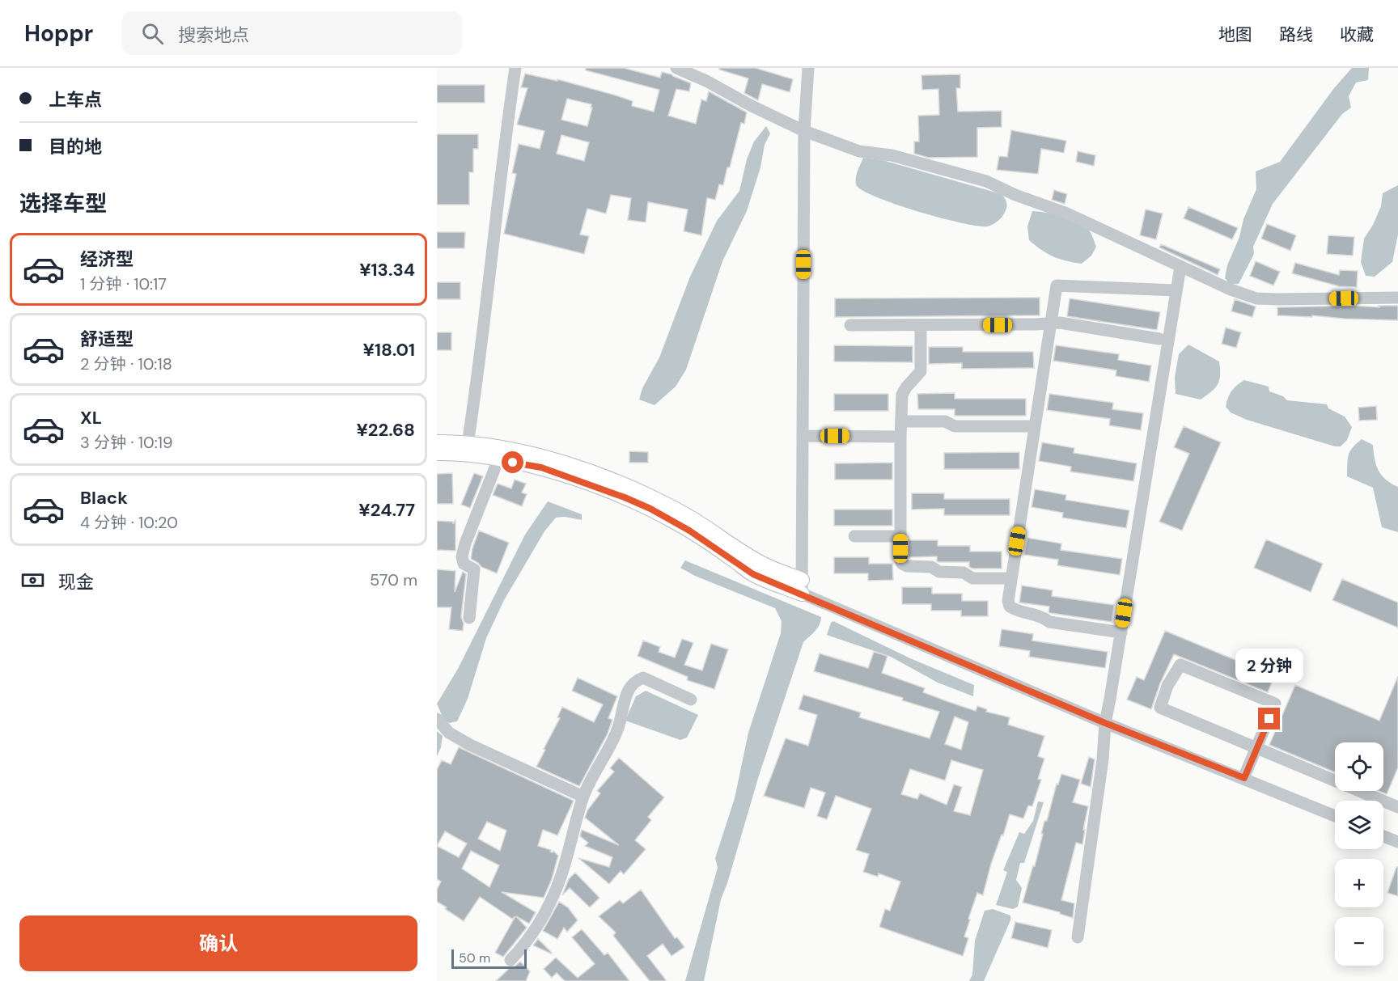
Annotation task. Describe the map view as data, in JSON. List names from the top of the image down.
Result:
{
  "scale_bar": "50 m",
  "page": {
    "header": "Hoppr",
    "search": "搜索地点",
    "nav": ["地图", "路线", "收藏"],
    "banner": ["上车点", "目的地"],
    "heading": "选择车型",
    "list": [
      {
        "name": "经济型",
        "note": "1 分钟 · 10:17",
        "value": "¥13.34"
      },
      {
        "name": "舒适型",
        "note": "2 分钟 · 10:18",
        "value": "¥18.01"
      },
      {
        "name": "XL",
        "note": "3 分钟 · 10:19",
        "value": "¥22.68"
      },
      {
        "name": "Black",
        "note": "4 分钟 · 10:20",
        "value": "¥24.77"
      }
    ],
    "pay": ["现金", "570 m"],
    "bubble": "2 分钟",
    "map_buttons": ["+", "−"],
    "buttons": "确认",
    "scale": "50 m"
  }
}
